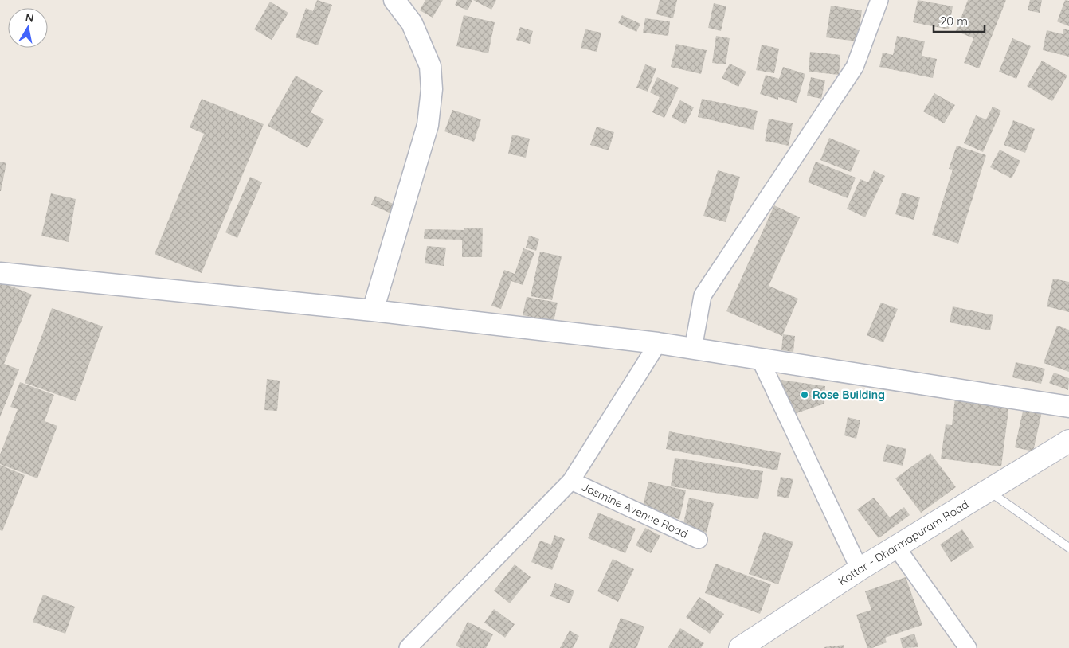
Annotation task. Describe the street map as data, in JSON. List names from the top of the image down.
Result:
{
  "streets": {
    "main road": ["Kottar - Dharmapuram Road"],
    "street": ["Jasmine Avenue Road"]
  },
  "places": ["Rose Building"],
  "scale_bar": "20 m",
  "north": "top"
}
